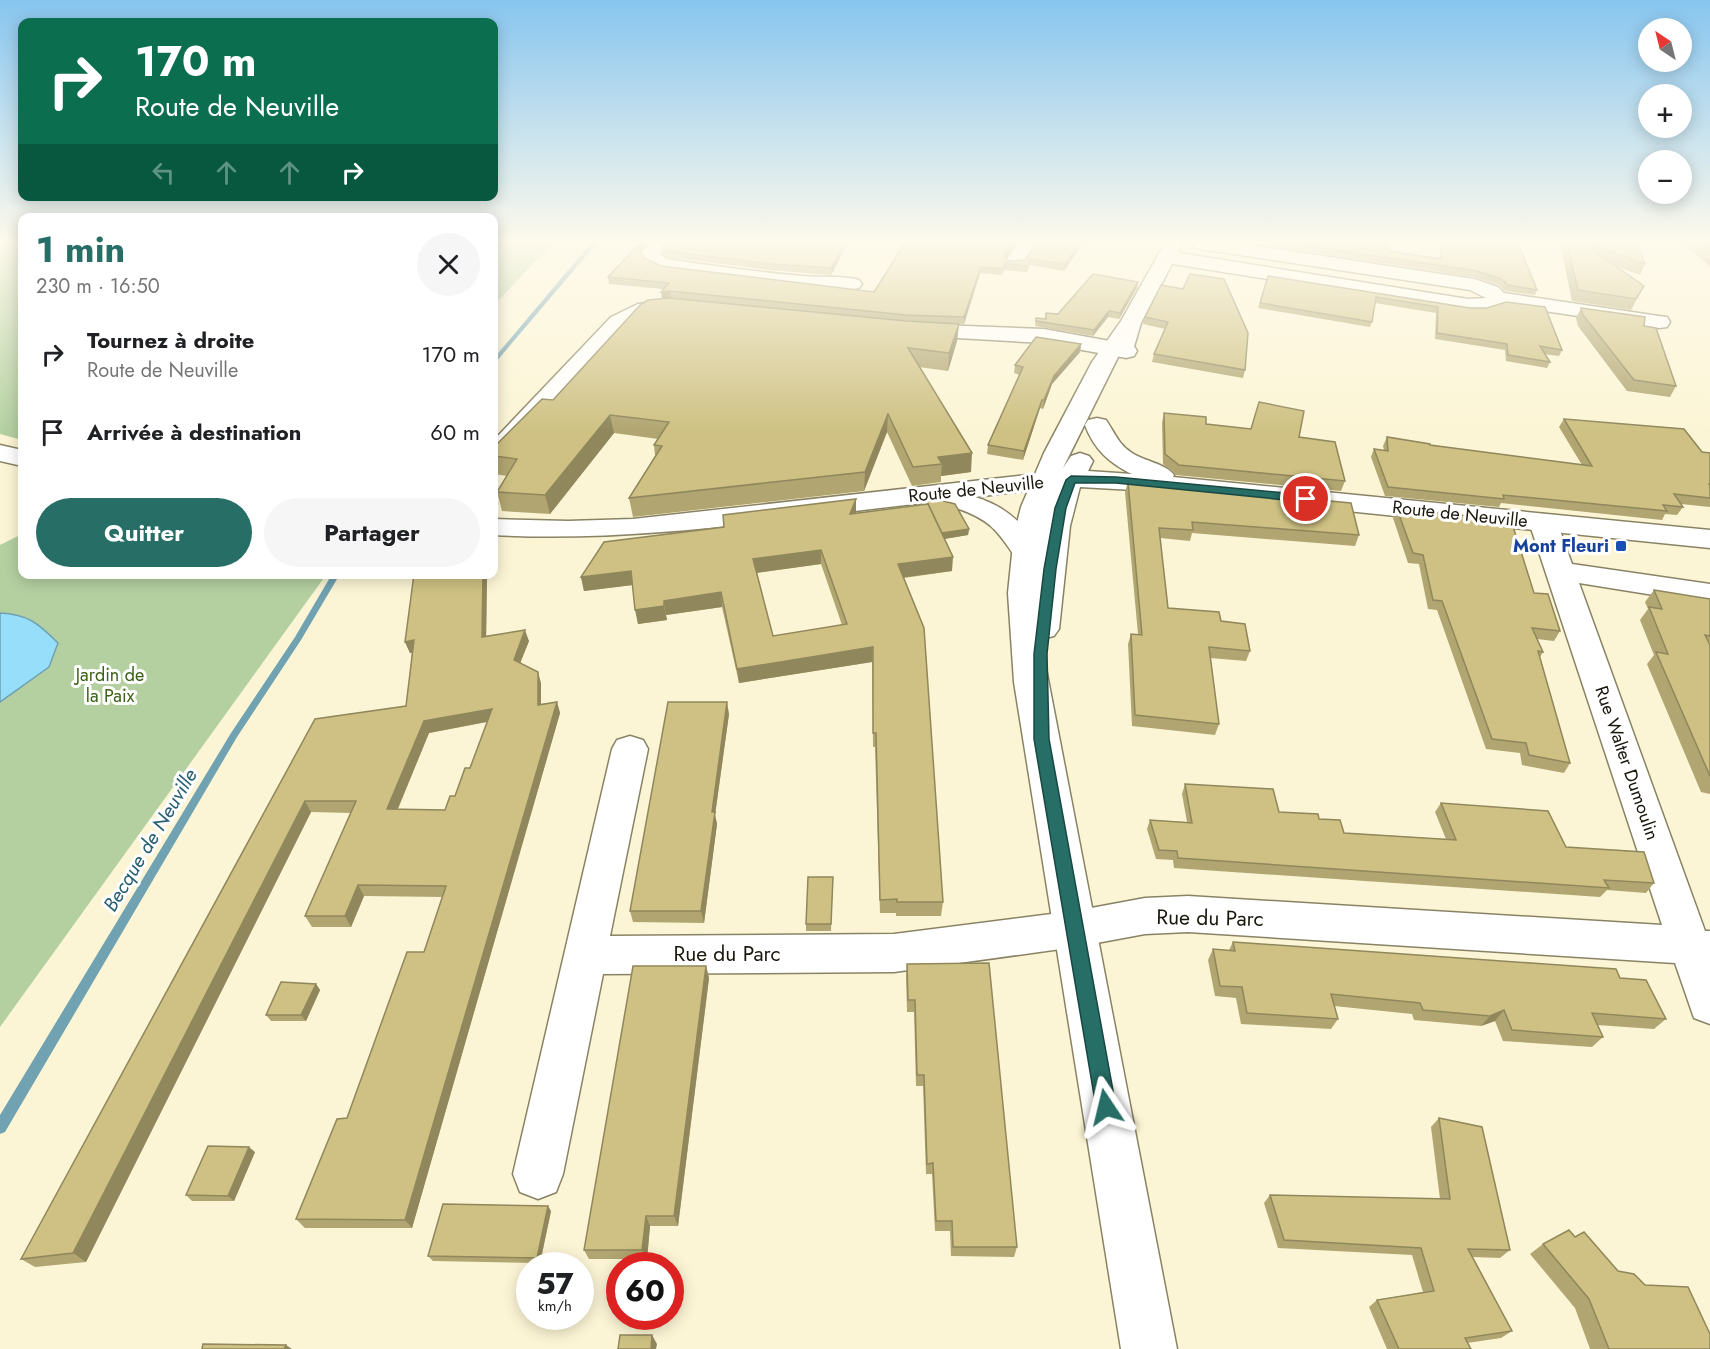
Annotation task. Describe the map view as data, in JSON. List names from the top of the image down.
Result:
{
  "streets": {
    "street": ["Route de Neuville", "Rue Walter Dumoulin", "Rue du Parc"]
  },
  "crossings": [
    ["Route de Neuville", "Rue Walter Dumoulin"],
    ["Rue Walter Dumoulin", "Rue du Parc"]
  ],
  "water": ["Becque de Neuville"],
  "parks": ["Jardin de la Paix"],
  "places": {
    "transit": ["Mont Fleuri"]
  },
  "north": "top left",
  "page": {
    "map_buttons": ["+", "−"],
    "turn": ["170 m", "Route de Neuville"],
    "heading": ["1 min", "230 m · 16:50"],
    "list": [
      {
        "name": "Tournez à droite",
        "note": "Route de Neuville",
        "value": "170 m"
      },
      {
        "name": "Arrivée à destination",
        "value": "60 m"
      }
    ],
    "buttons": ["Quitter", "Partager"],
    "speed": "57 km/h",
    "limit": "60"
  }
}
